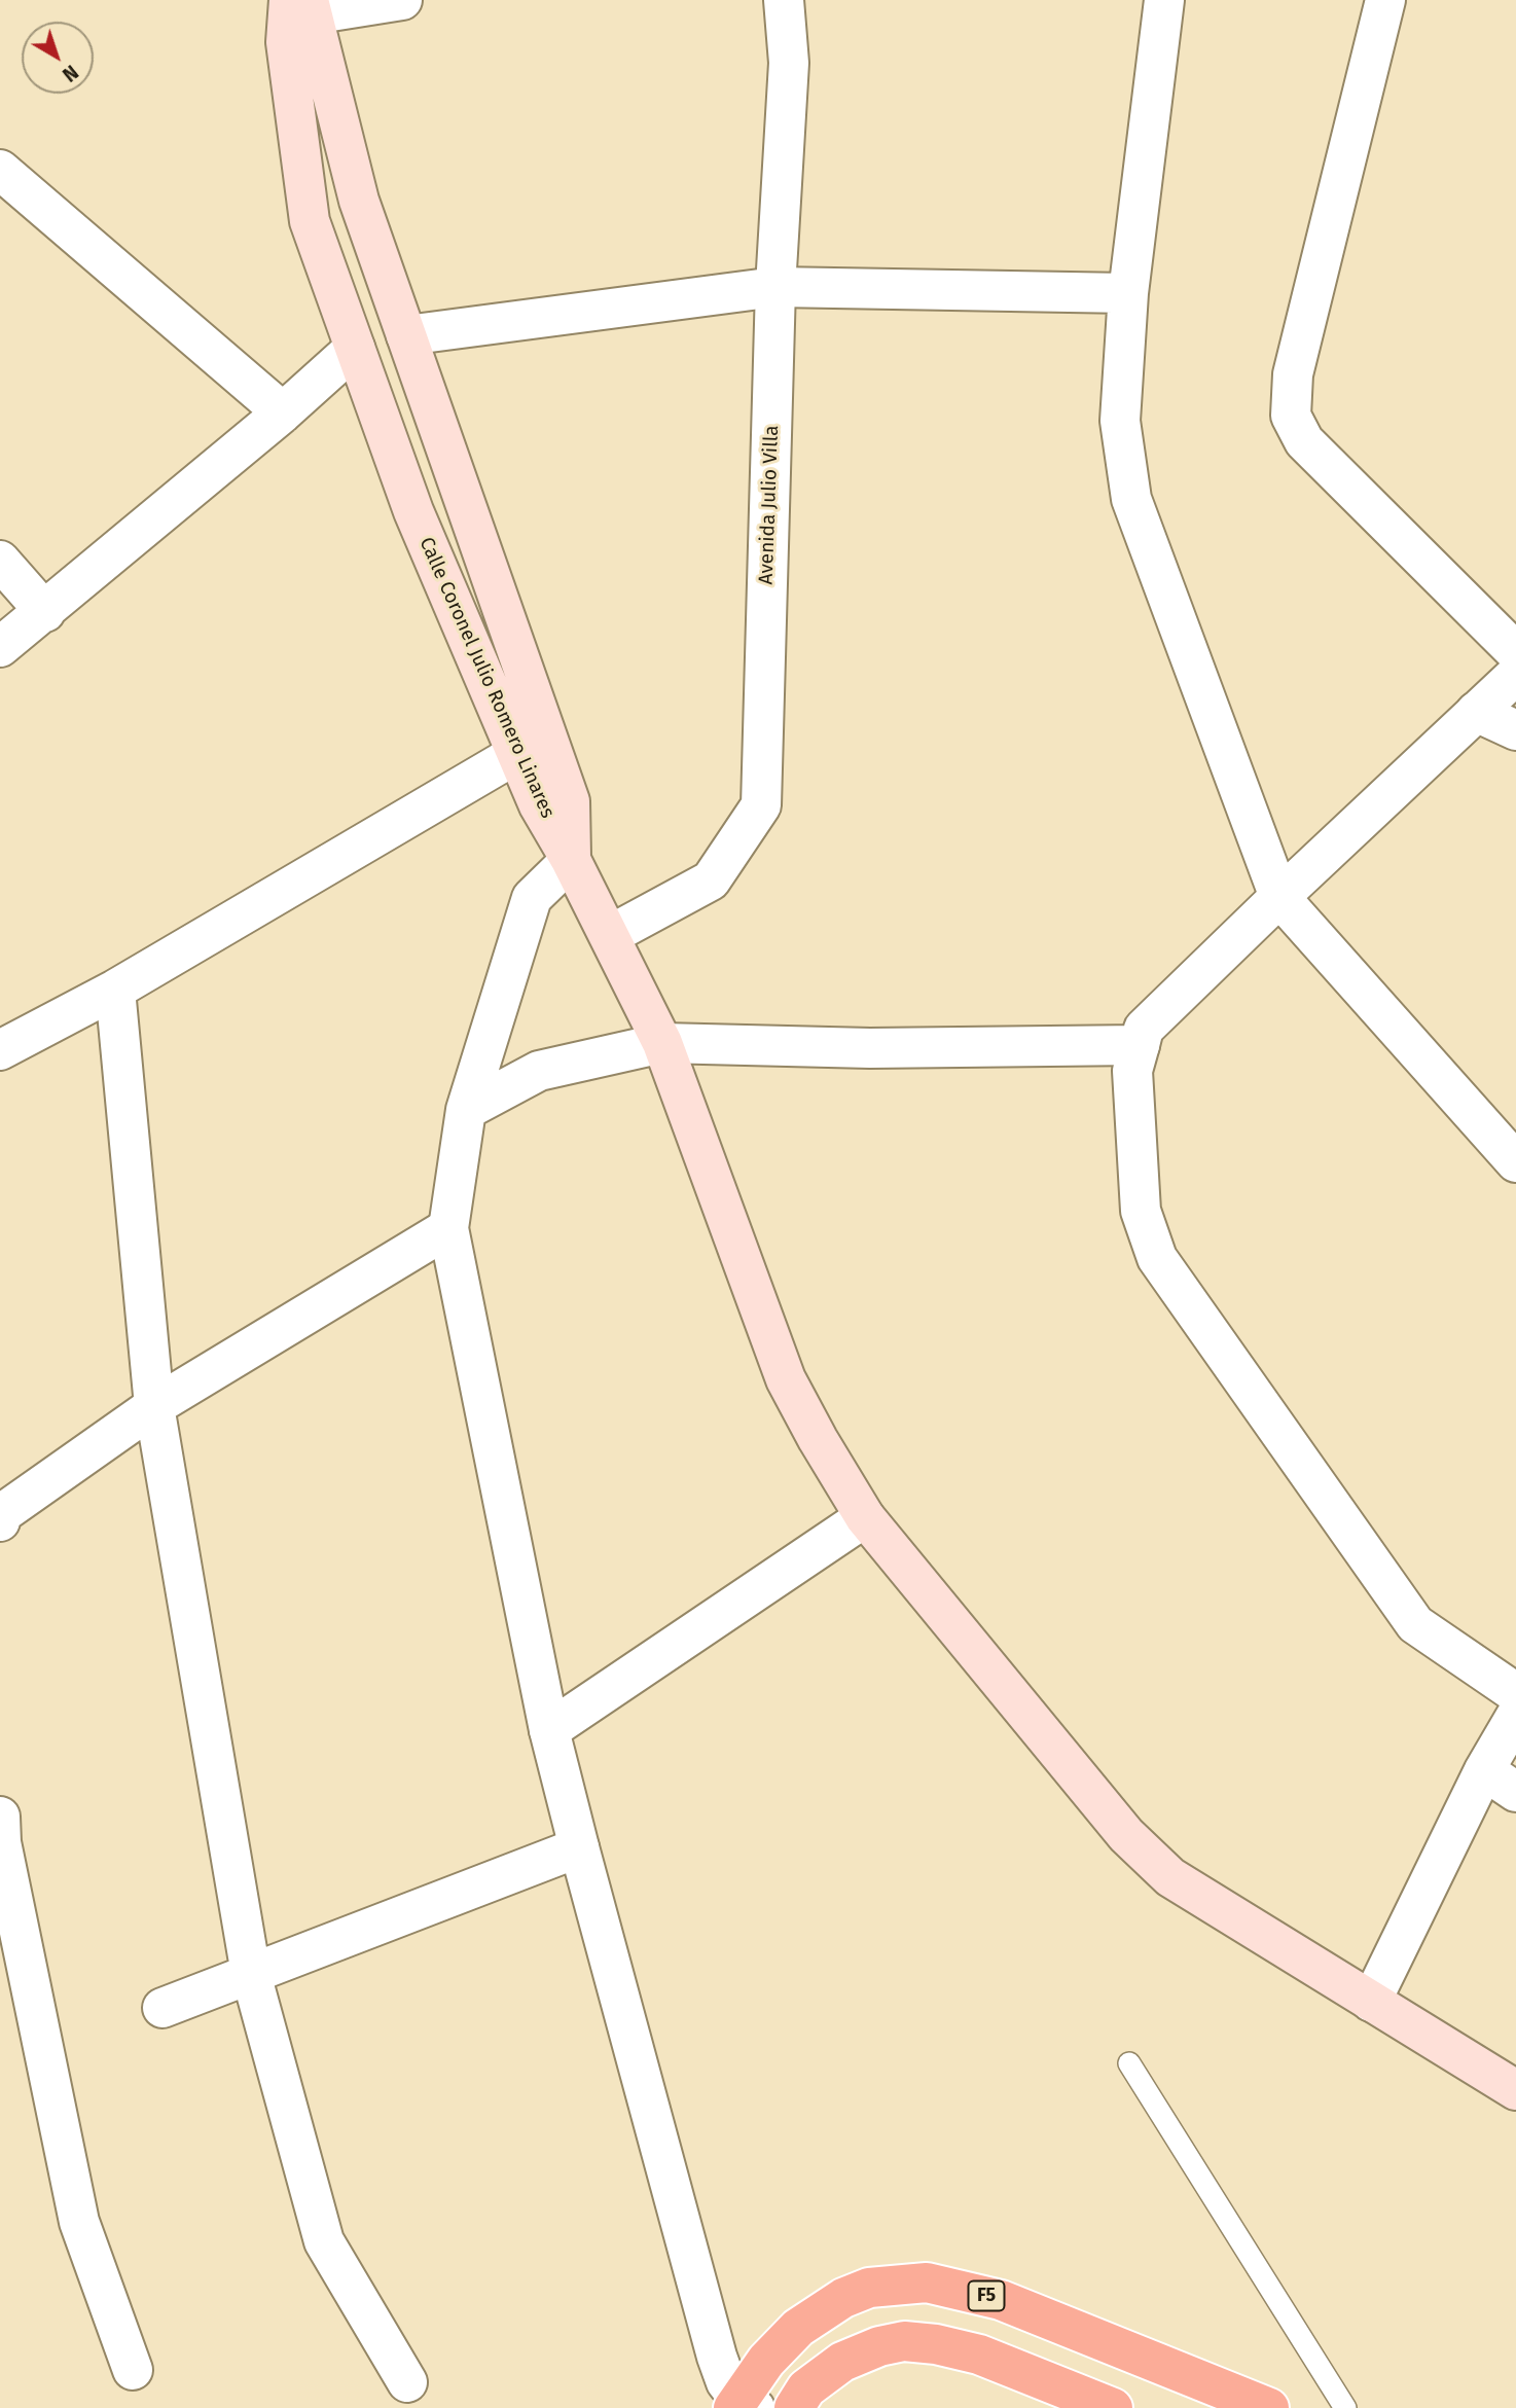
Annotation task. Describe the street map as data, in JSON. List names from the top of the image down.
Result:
{
  "streets": {
    "highway": ["F5"],
    "main road": ["Calle Coronel Julio Romero Linares"],
    "street": ["Avenida Julio Villa"]
  },
  "north": "bottom right"
}
